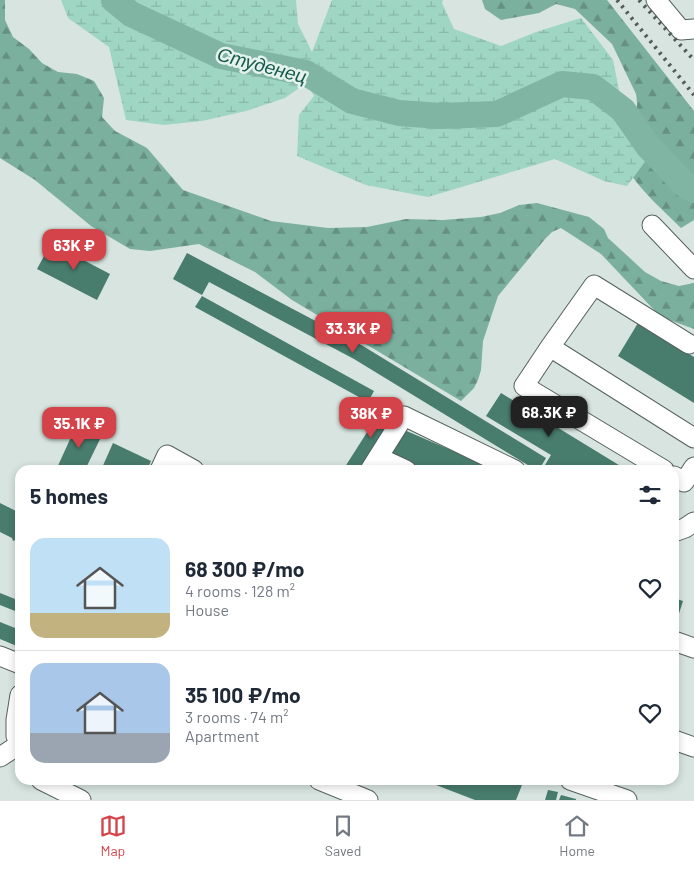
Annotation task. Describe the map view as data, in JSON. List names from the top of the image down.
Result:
{
  "water": ["Студенец"],
  "page": {
    "price": [
      "63K ₽",
      "33.3K ₽",
      "68.3K ₽",
      "38K ₽",
      "35.1K ₽"
    ],
    "heading": "5 homes",
    "list": [
      {
        "name": "68 300 ₽/mo",
        "note": "4 rooms · 128 m² · House"
      },
      {
        "name": "35 100 ₽/mo",
        "note": "3 rooms · 74 m² · Apartment"
      }
    ],
    "tabs": ["Map", "Saved", "Home"]
  }
}
